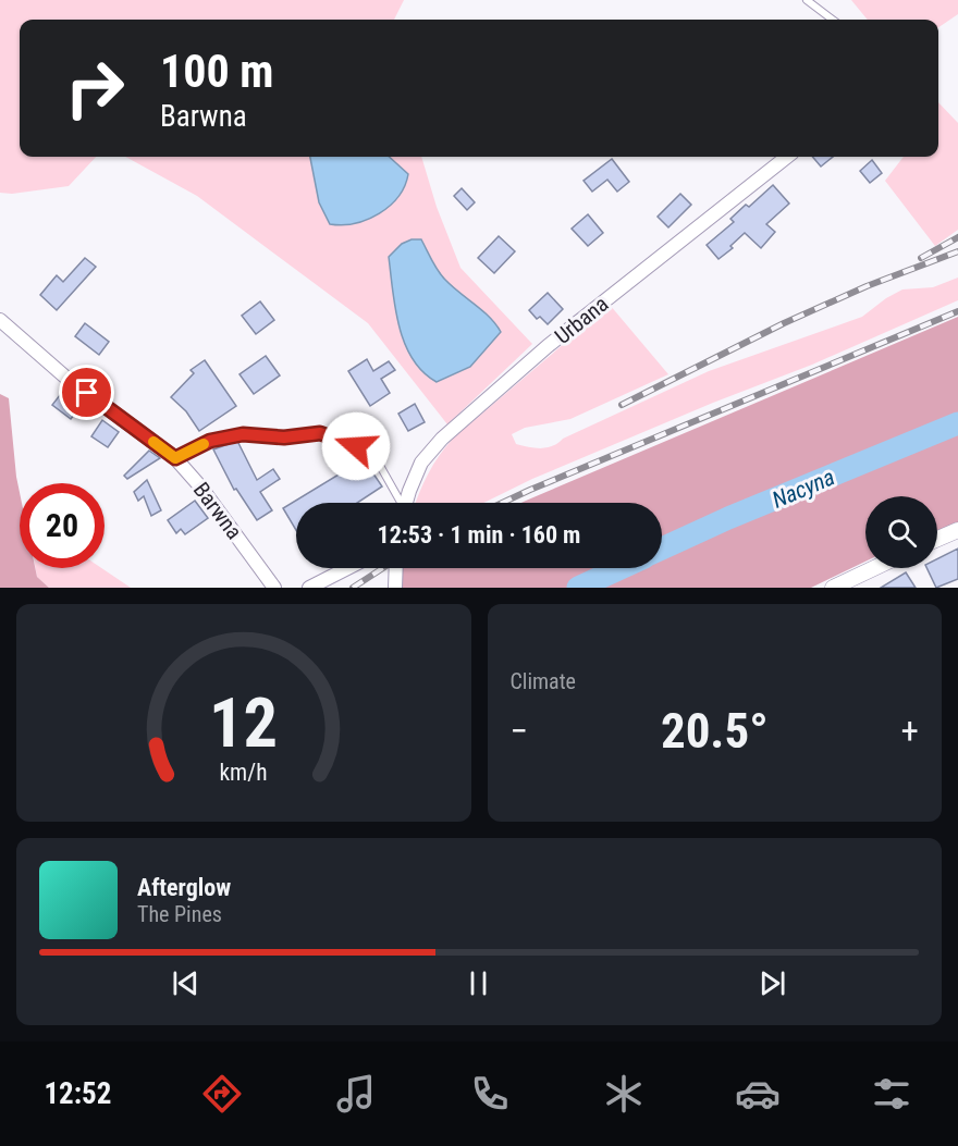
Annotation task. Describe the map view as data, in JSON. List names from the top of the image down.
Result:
{
  "streets": {
    "street": ["Urbana", "Barwna"]
  },
  "water": ["Nacyna"],
  "page": {
    "turn": ["100 m", "Barwna"],
    "limit": "20",
    "trip": "12:53 · 1 min · 160 m",
    "tile": "Climate",
    "heat": ["−", "20.5°", "+"],
    "song": ["Afterglow", "The Pines"],
    "tabs": "12:52",
    "gauge": ["12", "km/h"]
  }
}
